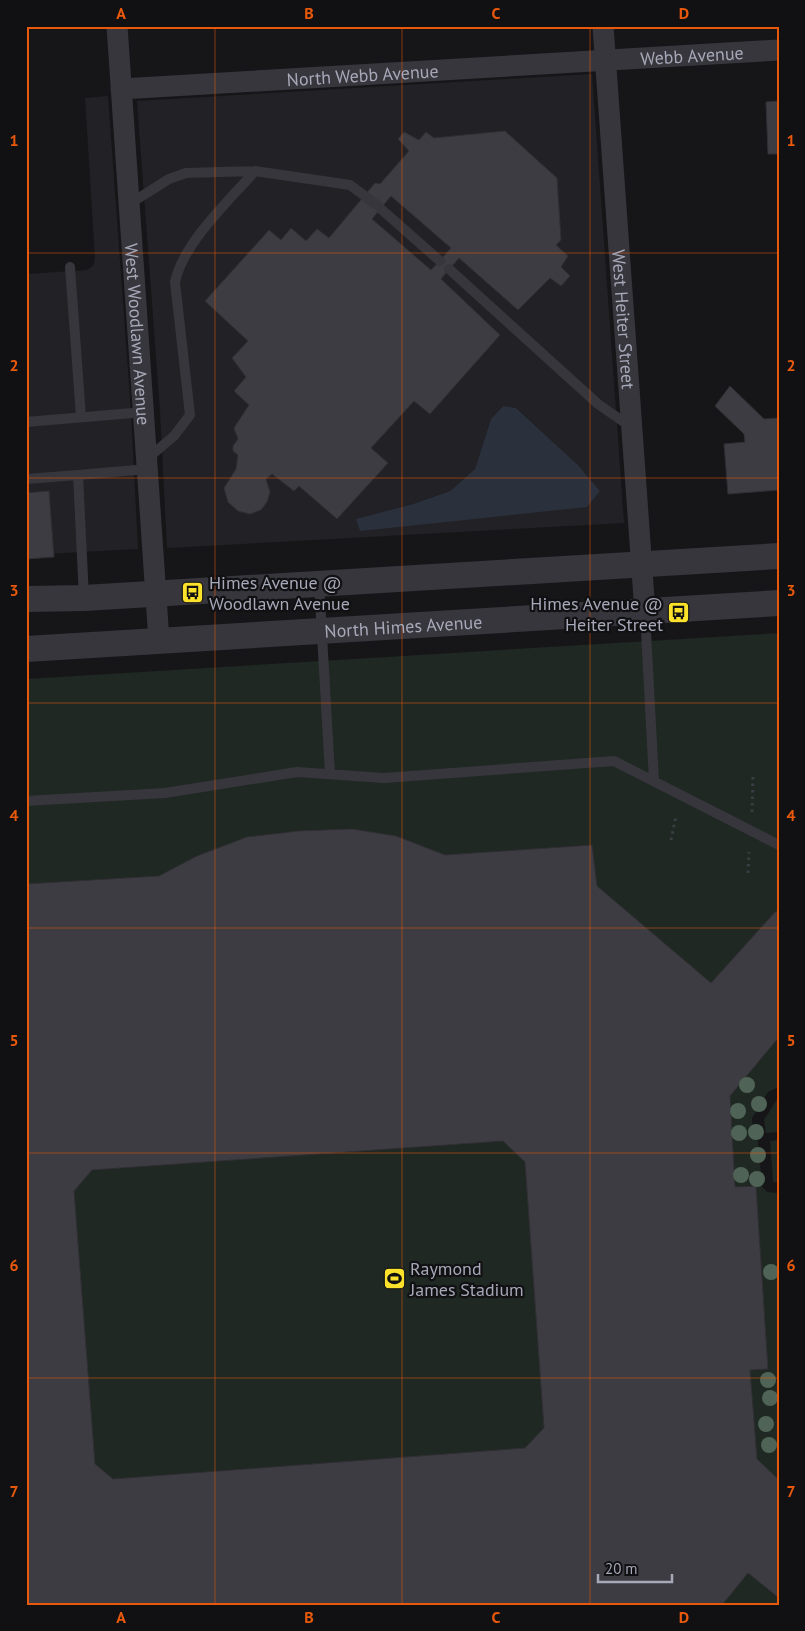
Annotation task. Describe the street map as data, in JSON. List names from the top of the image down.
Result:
{
  "streets": {
    "street": [
      "Webb Avenue",
      "North Webb Avenue",
      "West Heiter Street",
      "West Woodlawn Avenue",
      "North Himes Avenue"
    ]
  },
  "crossings": [
    ["Webb Avenue", "North Webb Avenue"],
    ["Webb Avenue", "West Heiter Street"],
    ["North Webb Avenue", "West Heiter Street"],
    ["North Webb Avenue", "West Woodlawn Avenue"],
    ["West Heiter Street", "North Himes Avenue"],
    ["West Woodlawn Avenue", "North Himes Avenue"]
  ],
  "places": {
    "bus stop": ["Himes Avenue @ Woodlawn Avenue", "Himes Avenue @ Heiter Street"],
    "sports": ["Raymond James Stadium"]
  },
  "scale_bar": "20 m",
  "grid": {
    "columns": [
      "A",
      "B",
      "C",
      "D"
    ],
    "rows": [
      "1",
      "2",
      "3",
      "4",
      "5",
      "6",
      "7"
    ]
  }
}
